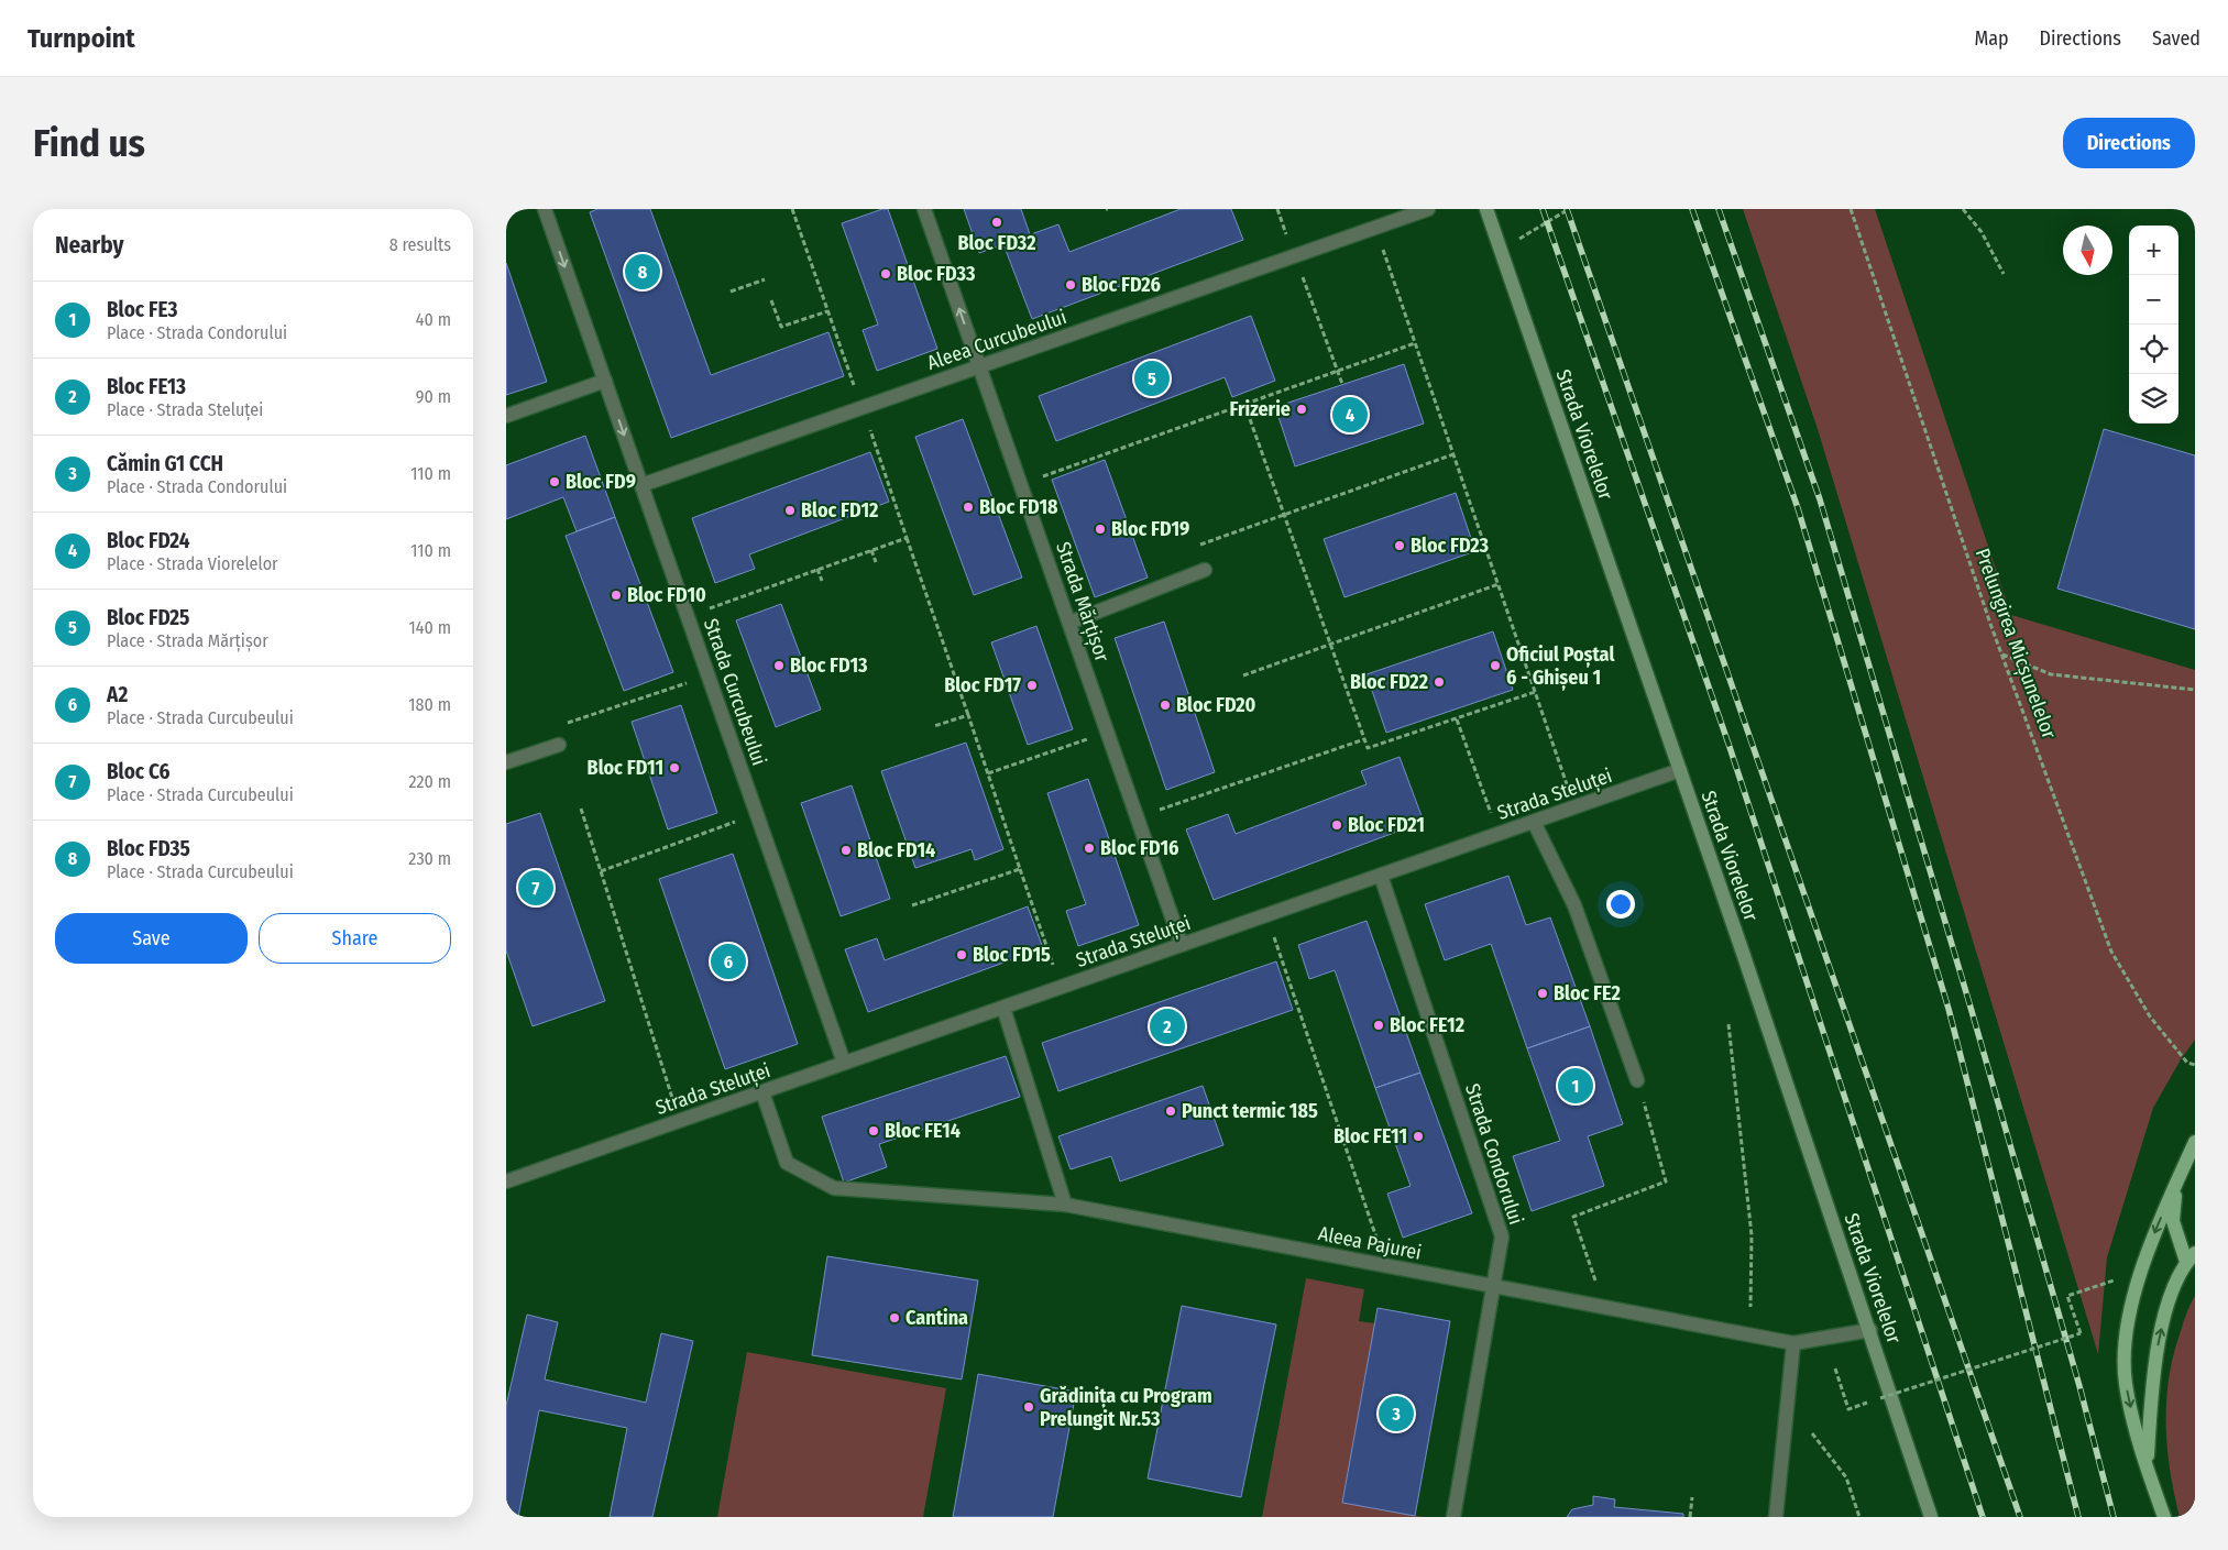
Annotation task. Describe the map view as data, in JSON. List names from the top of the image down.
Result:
{
  "streets": {
    "street": [
      "Aleea Curcubeului",
      "Strada Viorelelor",
      "Strada Mărțișor",
      "Strada Curcubeului",
      "Strada Steluței",
      "Strada Condorului",
      "Aleea Pajurei"
    ],
    "path": ["Prelungirea Micșunelelor"]
  },
  "crossings": [
    ["Aleea Curcubeului", "Strada Mărțișor"],
    ["Aleea Curcubeului", "Strada Curcubeului"],
    ["Strada Viorelelor", "Strada Steluței"],
    ["Strada Viorelelor", "Aleea Pajurei"],
    ["Strada Mărțișor", "Strada Steluței"],
    ["Strada Curcubeului", "Strada Steluței"],
    ["Strada Steluței", "Strada Condorului"],
    ["Strada Steluței", "Aleea Pajurei"],
    ["Strada Condorului", "Aleea Pajurei"]
  ],
  "places": [
    "Bloc FD32",
    "Bloc FD33",
    "Bloc FD26",
    "Frizerie",
    "Bloc FD9",
    "Bloc FD18",
    "Bloc FD12",
    "Bloc FD19",
    "Bloc FD23",
    "Bloc FD10",
    "Bloc FD13",
    "Oficiul Poștal 6 - Ghișeu 1",
    "Bloc FD22",
    "Bloc FD17",
    "Bloc FD20",
    "Bloc FD11",
    "Bloc FD21",
    "Bloc FD16",
    "Bloc FD14",
    "Bloc FD15",
    "Bloc FE2",
    "Bloc FE12",
    "Punct termic 185",
    "Bloc FE14",
    "Bloc FE11",
    "Cantina",
    "Grădinița cu Program Prelungit Nr.53"
  ],
  "north": "bottom",
  "page": {
    "header": "Turnpoint",
    "nav": ["Map", "Directions", "Saved"],
    "buttons": [
      "Directions",
      ["Save", "Share"]
    ],
    "title": "Find us",
    "heading": ["Nearby", "8 results"],
    "map_buttons": ["+", "−"],
    "pins": [
      "8",
      "5",
      "4",
      "7",
      "6",
      "2",
      "1",
      "3"
    ],
    "list": [
      {
        "mark": "1",
        "name": "Bloc FE3",
        "note": "Place · Strada Condorului",
        "value": "40 m"
      },
      {
        "mark": "2",
        "name": "Bloc FE13",
        "note": "Place · Strada Steluței",
        "value": "90 m"
      },
      {
        "mark": "3",
        "name": "Cămin G1 CCH",
        "note": "Place · Strada Condorului",
        "value": "110 m"
      },
      {
        "mark": "4",
        "name": "Bloc FD24",
        "note": "Place · Strada Viorelelor",
        "value": "110 m"
      },
      {
        "mark": "5",
        "name": "Bloc FD25",
        "note": "Place · Strada Mărțișor",
        "value": "140 m"
      },
      {
        "mark": "6",
        "name": "A2",
        "note": "Place · Strada Curcubeului",
        "value": "180 m"
      },
      {
        "mark": "7",
        "name": "Bloc C6",
        "note": "Place · Strada Curcubeului",
        "value": "220 m"
      },
      {
        "mark": "8",
        "name": "Bloc FD35",
        "note": "Place · Strada Curcubeului",
        "value": "230 m"
      }
    ]
  }
}
